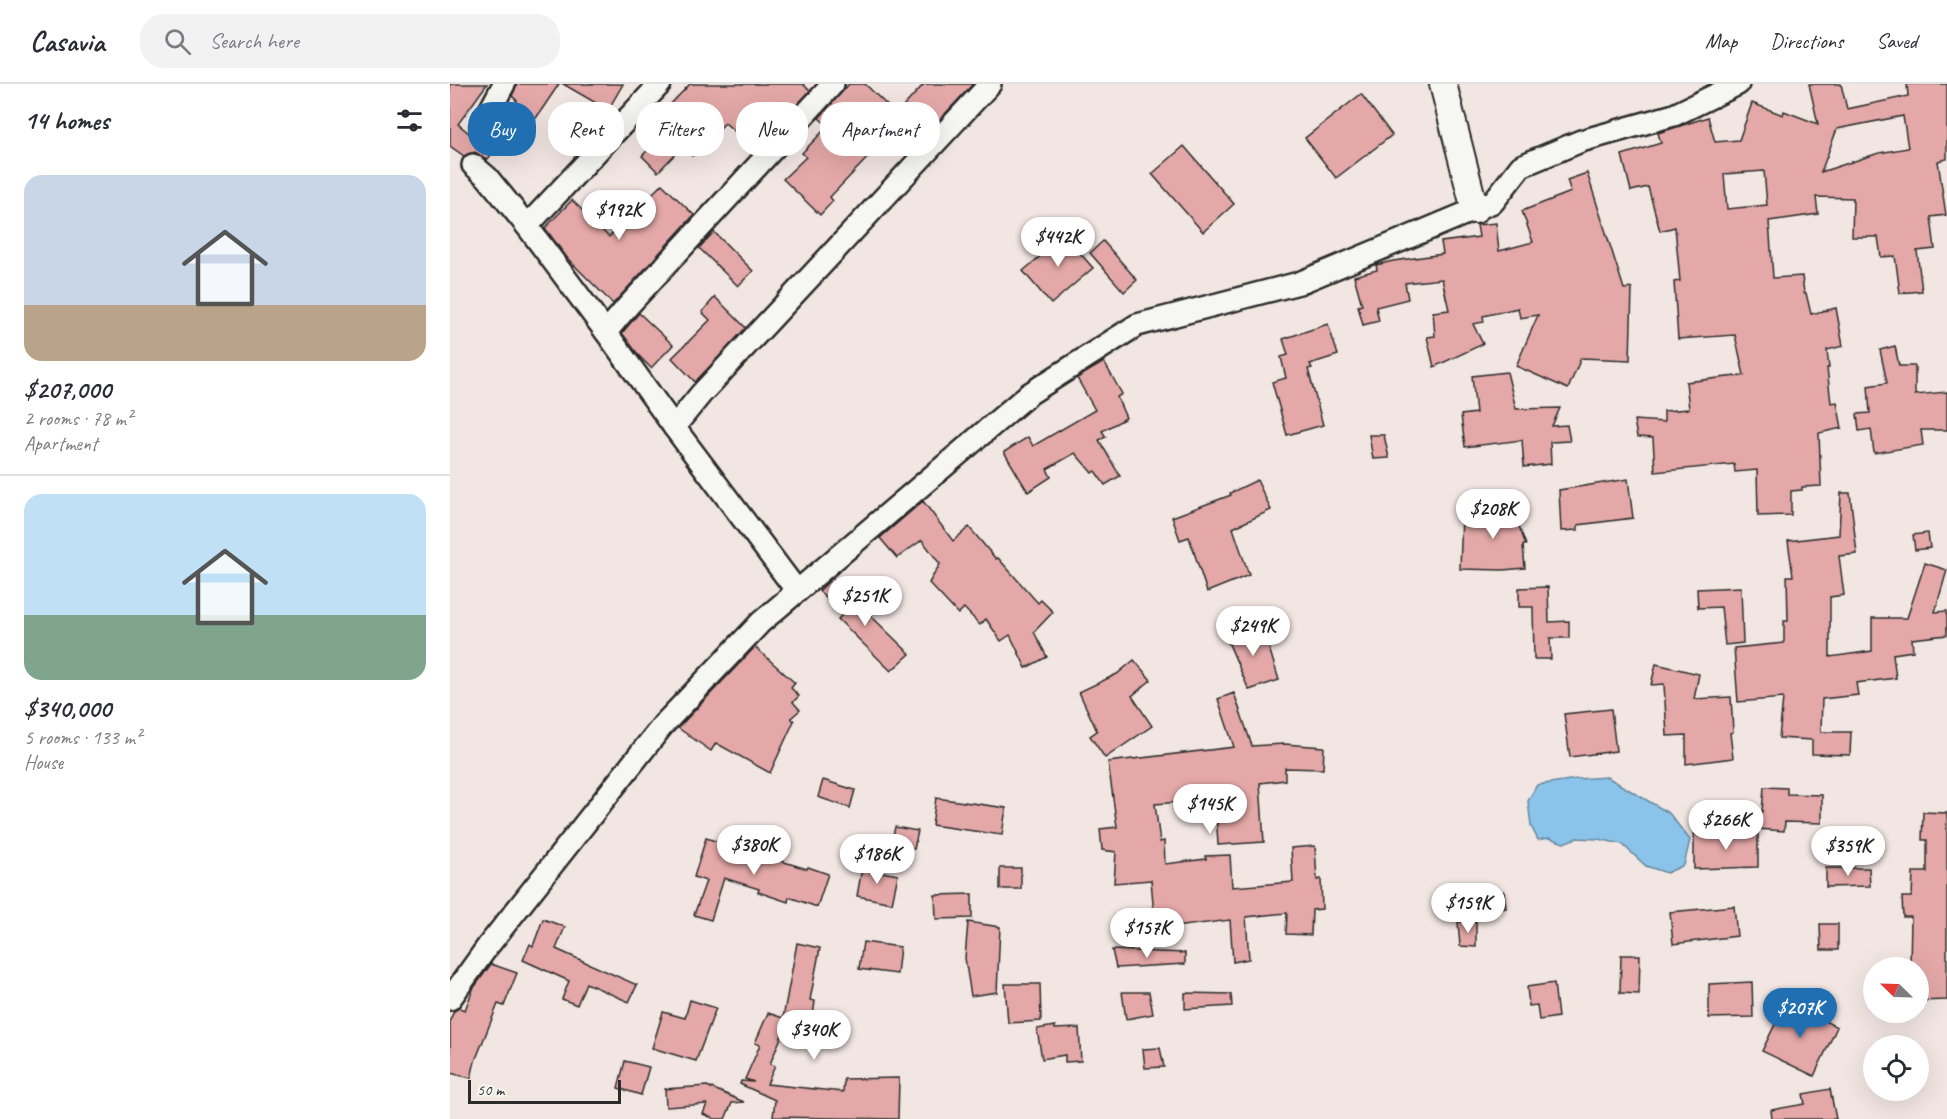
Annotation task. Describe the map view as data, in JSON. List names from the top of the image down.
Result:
{
  "scale_bar": "50 m",
  "north": "top left",
  "page": {
    "header": "Casavia",
    "search": "Search here",
    "nav": ["Map", "Directions", "Saved"],
    "heading": "14 homes",
    "chip": [
      "Buy",
      "Rent",
      "Filters",
      "New",
      "Apartment"
    ],
    "list": [
      {
        "name": "$207,000",
        "note": "2 rooms · 78 m² · Apartment"
      },
      {
        "name": "$340,000",
        "note": "5 rooms · 133 m² · House"
      }
    ],
    "price": [
      "$192K",
      "$442K",
      "$208K",
      "$251K",
      "$249K",
      "$145K",
      "$266K",
      "$380K",
      "$359K",
      "$186K",
      "$159K",
      "$157K",
      "$207K",
      "$340K"
    ],
    "scale": "50 m"
  }
}
